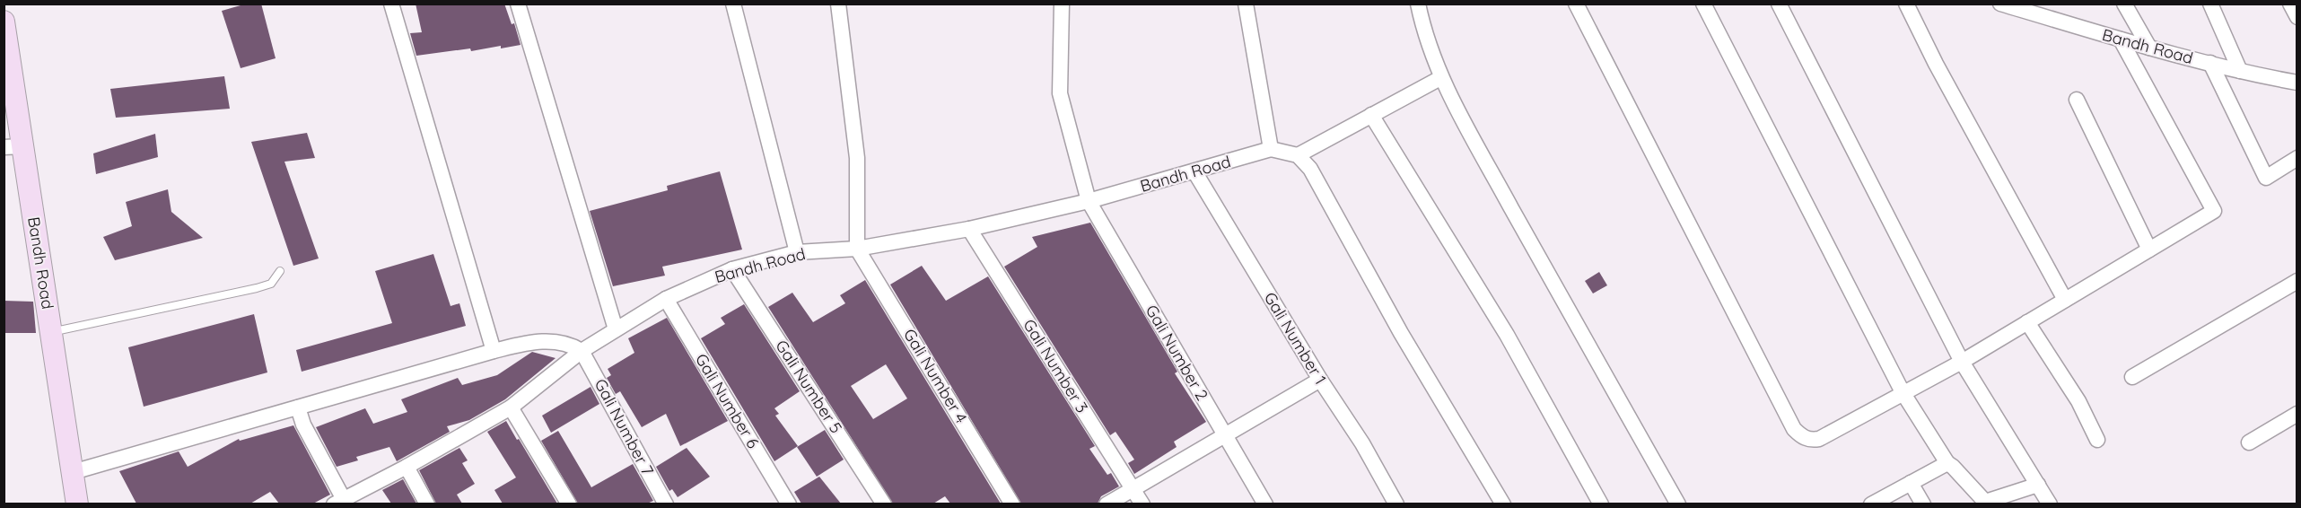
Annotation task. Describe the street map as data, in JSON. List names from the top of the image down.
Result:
{
  "streets": {
    "street": [
      "Bandh Road",
      "Gali Number 1",
      "Gali Number 2",
      "Gali Number 3",
      "Gali Number 4",
      "Gali Number 5",
      "Gali Number 6",
      "Gali Number 7"
    ]
  },
  "crossings": [
    ["Bandh Road", "Gali Number 1"],
    ["Bandh Road", "Gali Number 2"],
    ["Bandh Road", "Gali Number 3"],
    ["Bandh Road", "Gali Number 4"],
    ["Bandh Road", "Gali Number 5"],
    ["Bandh Road", "Gali Number 6"],
    ["Bandh Road", "Gali Number 7"]
  ]
}
